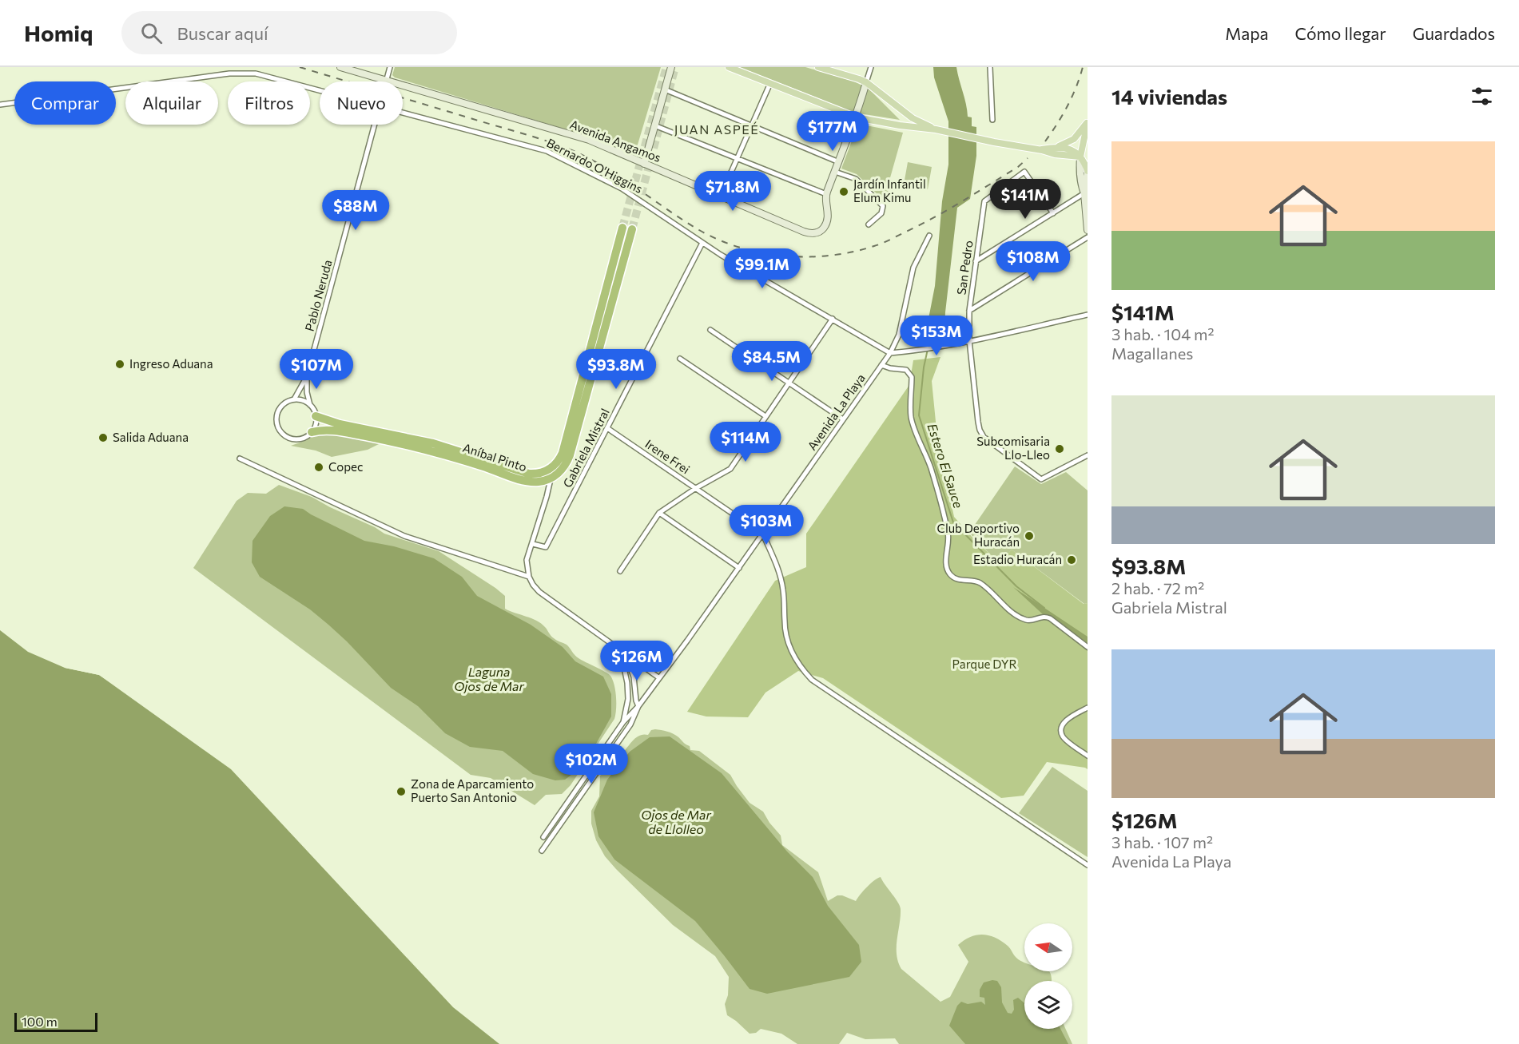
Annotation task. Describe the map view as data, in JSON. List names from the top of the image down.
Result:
{
  "streets": {
    "highway": ["Aníbal Pinto"],
    "street": [
      "Avenida Angamos",
      "Bernardo O'Higgins",
      "San Pedro",
      "Pablo Neruda",
      "Avenida La Playa",
      "Gabriela Mistral",
      "Irene Frei"
    ]
  },
  "crossings": [
    ["Avenida Angamos", "Pablo Neruda"],
    ["Bernardo O'Higgins", "Avenida La Playa"],
    ["Bernardo O'Higgins", "Gabriela Mistral"],
    ["Pablo Neruda", "Aníbal Pinto"],
    ["Avenida La Playa", "Irene Frei"],
    ["Gabriela Mistral", "Irene Frei"]
  ],
  "districts": ["JUAN ASPEÉ"],
  "water": ["Estero El Sauce", "Laguna Ojos de Mar", "Ojos de Mar de Llolleo"],
  "parks": ["Parque DYR"],
  "places": [
    "Jardín Infantil Elum Kimu",
    "Ingreso Aduana",
    "Salida Aduana",
    "Subcomisaria Llo-Lleo",
    "Copec",
    "Club Deportivo Huracán",
    "Estadio Huracán",
    "Zona de Aparcamiento Puerto San Antonio"
  ],
  "scale_bar": "100 m",
  "north": "left",
  "page": {
    "header": "Homiq",
    "search": "Buscar aquí",
    "nav": ["Mapa", "Cómo llegar", "Guardados"],
    "heading": "14 viviendas",
    "chip": [
      "Comprar",
      "Alquilar",
      "Filtros",
      "Nuevo"
    ],
    "price": [
      "$177M",
      "$71.8M",
      "$141M",
      "$88M",
      "$108M",
      "$99.1M",
      "$153M",
      "$84.5M",
      "$107M",
      "$93.8M",
      "$114M",
      "$103M",
      "$126M",
      "$102M"
    ],
    "list": [
      {
        "name": "$141M",
        "note": "3 hab. · 104 m² · Magallanes"
      },
      {
        "name": "$93.8M",
        "note": "2 hab. · 72 m² · Gabriela Mistral"
      },
      {
        "name": "$126M",
        "note": "3 hab. · 107 m² · Avenida La Playa"
      }
    ],
    "scale": "100 m"
  }
}
